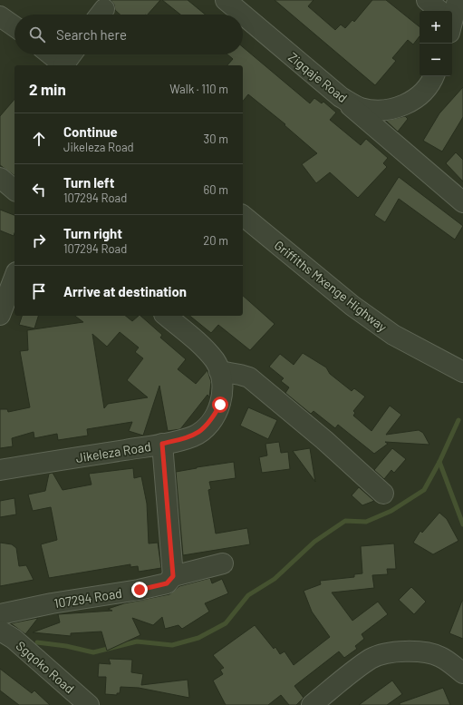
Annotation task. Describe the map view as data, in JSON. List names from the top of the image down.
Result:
{
  "streets": {
    "street": [
      "Zigqaje Road",
      "Griffiths Mxenge Highway",
      "Jikeleza Road",
      "107294 Road",
      "Sgqoko Road"
    ]
  },
  "page": {
    "map_buttons": ["+", "−"],
    "search": "Search here",
    "heading": ["2 min", "Walk · 110 m"],
    "list": [
      ["Continue", "Jikeleza Road", "30 m"],
      ["Turn left", "107294 Road", "60 m"],
      ["Turn right", "107294 Road", "20 m"],
      "Arrive at destination"
    ]
  }
}
